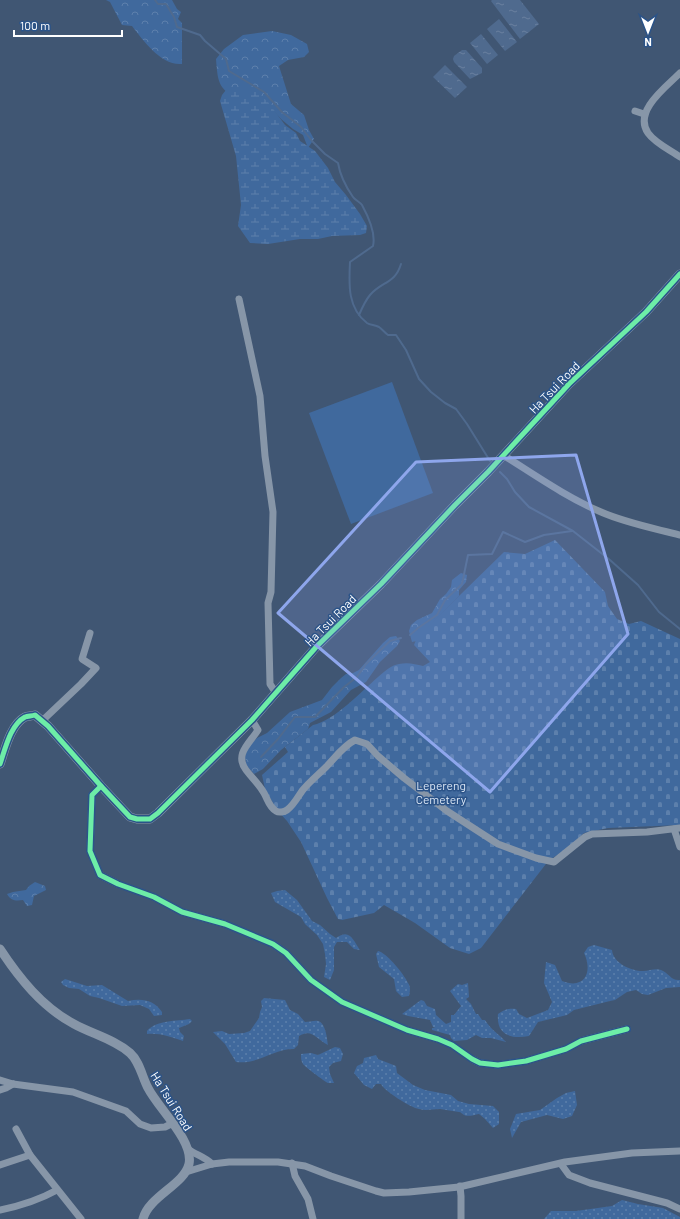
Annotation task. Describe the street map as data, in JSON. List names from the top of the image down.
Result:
{
  "streets": {
    "street": ["Ha Tsui Road"]
  },
  "parks": ["Lepereng Cemetery"],
  "scale_bar": "100 m",
  "north": "bottom"
}
